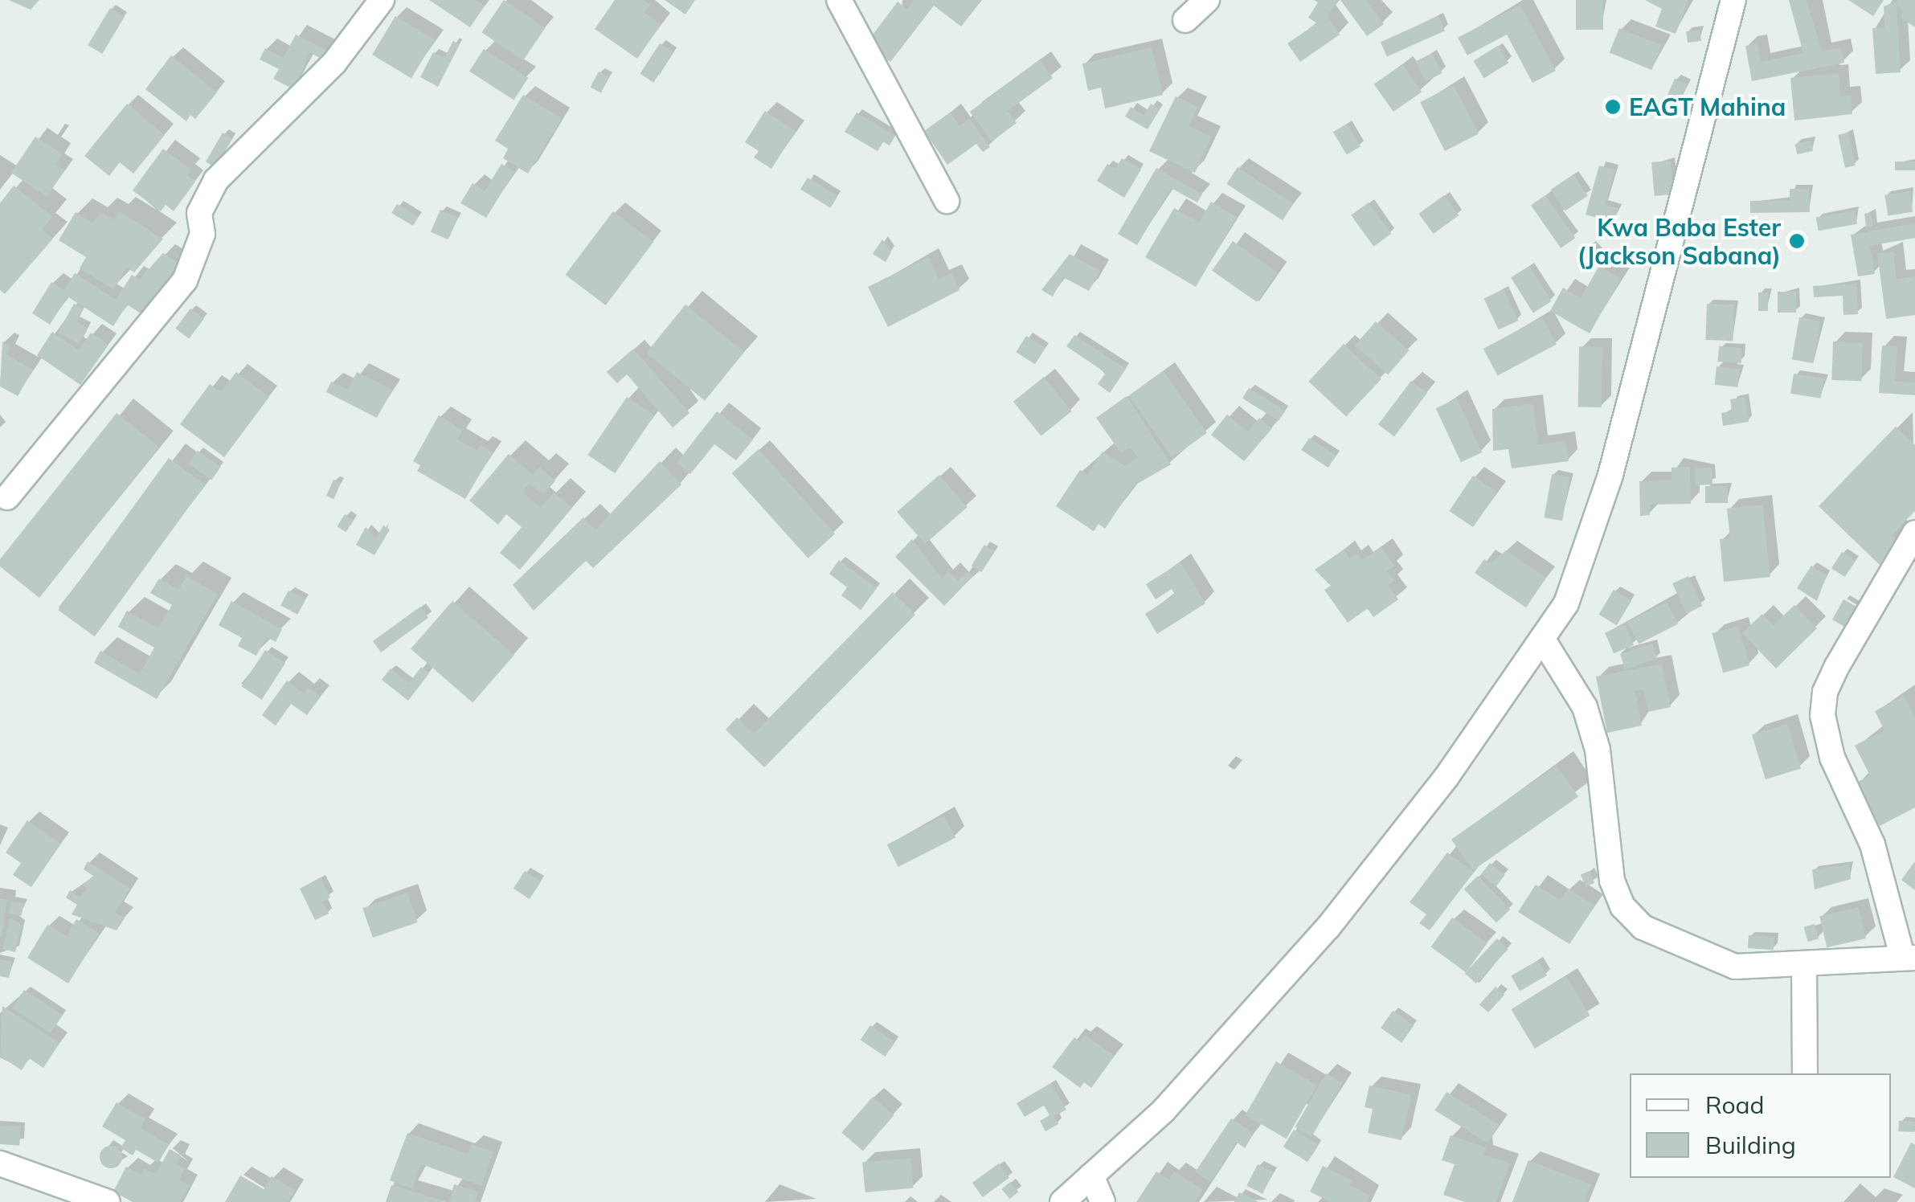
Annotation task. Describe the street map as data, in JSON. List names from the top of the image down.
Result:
{
  "places": ["EAGT Mahina", "Kwa Baba Ester (Jackson Sabana)"],
  "legend": ["Road", "Building"]
}
